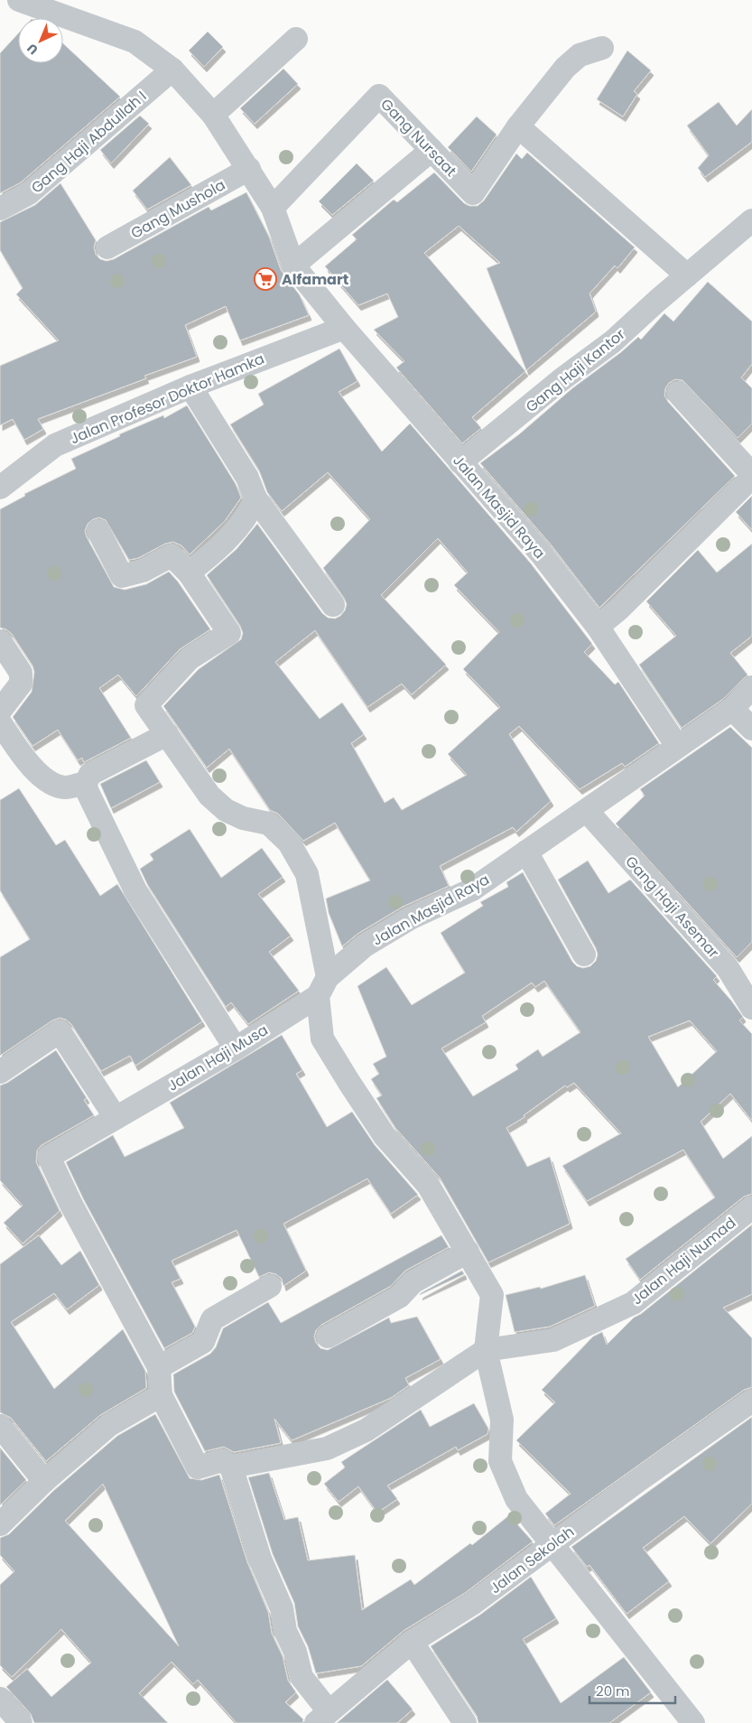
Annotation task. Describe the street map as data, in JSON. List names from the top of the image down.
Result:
{
  "streets": {
    "street": [
      "Gang Nursaat",
      "Gang Haji Abdullah I",
      "Gang Mushola",
      "Gang Haji Kantor",
      "Jalan Profesor Doktor Hamka",
      "Jalan Masjid Raya",
      "Gang Haji Asemar",
      "Jalan Haji Musa",
      "Jalan Haji Numad",
      "Jalan Sekolah"
    ]
  },
  "crossings": [
    ["Gang Nursaat", "Jalan Masjid Raya"],
    ["Gang Haji Abdullah I", "Jalan Masjid Raya"],
    ["Gang Mushola", "Jalan Masjid Raya"],
    ["Gang Haji Kantor", "Jalan Masjid Raya"],
    ["Jalan Profesor Doktor Hamka", "Jalan Masjid Raya"],
    ["Jalan Masjid Raya", "Gang Haji Asemar"],
    ["Jalan Masjid Raya", "Jalan Haji Musa"]
  ],
  "places": {
    "supermarket": ["Alfamart"]
  },
  "scale_bar": "20 m",
  "north": "bottom left"
}
